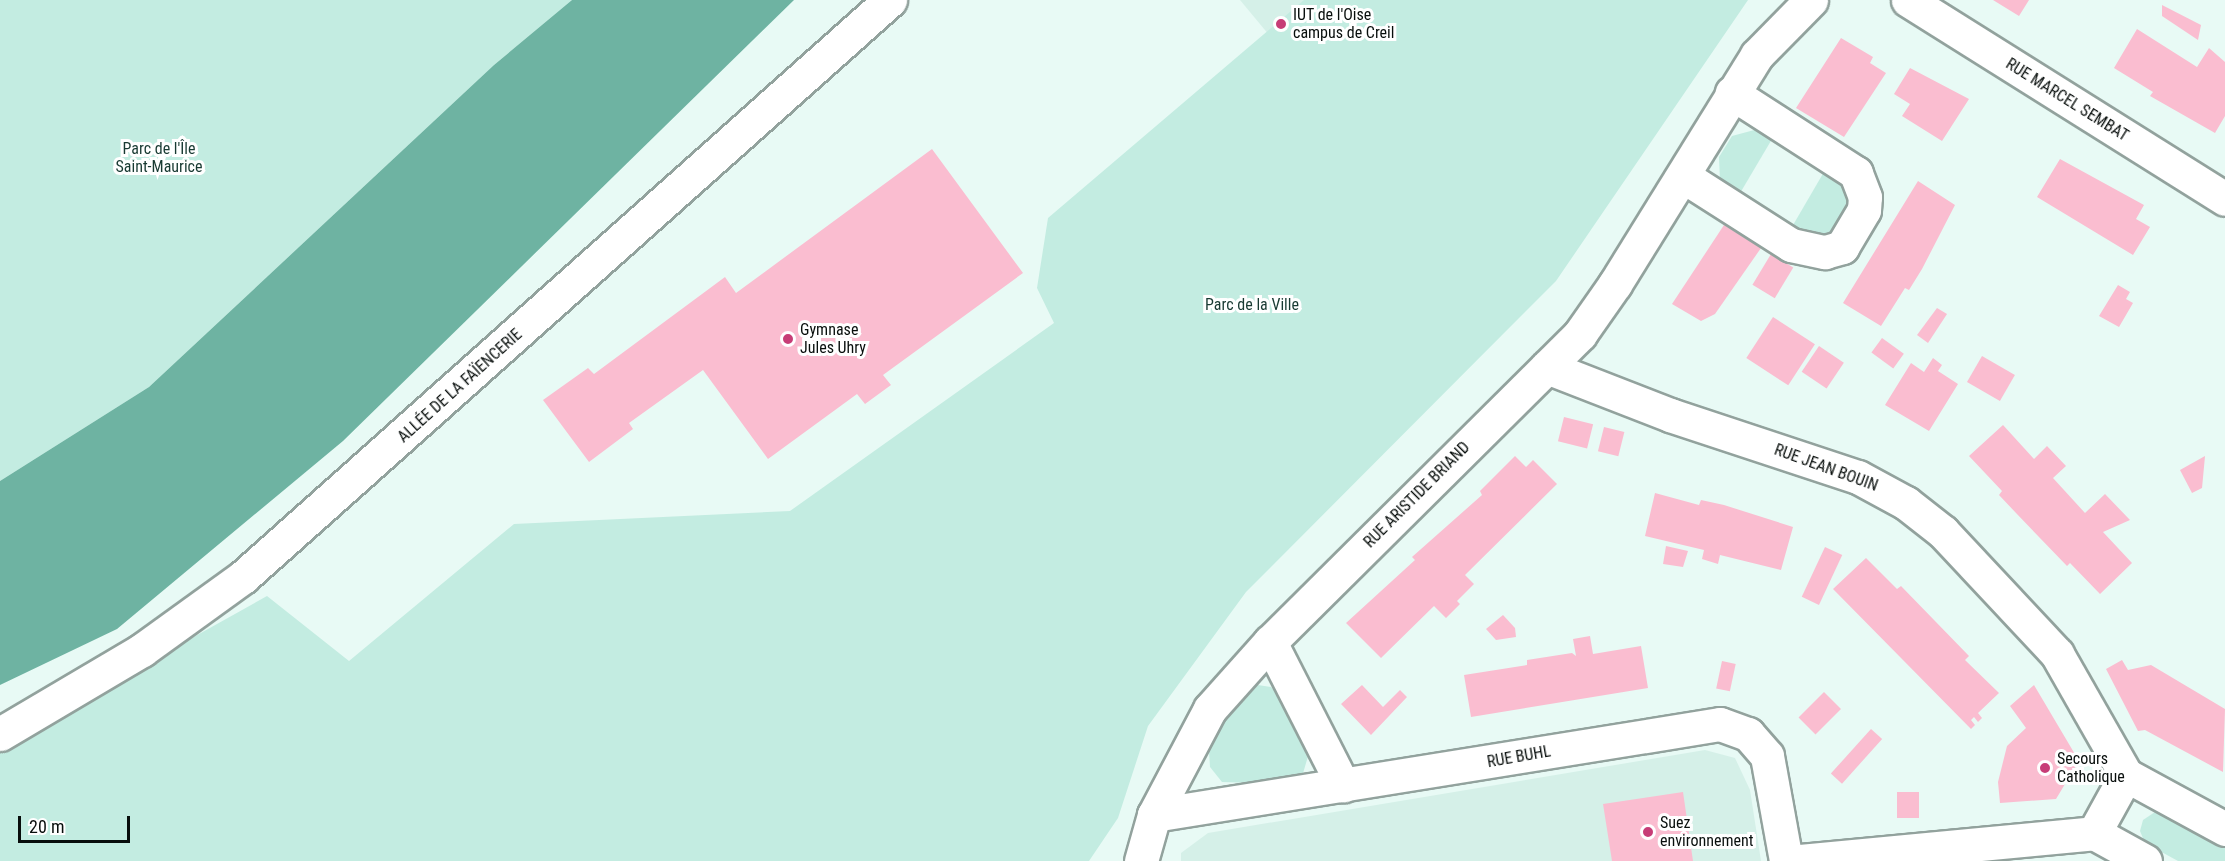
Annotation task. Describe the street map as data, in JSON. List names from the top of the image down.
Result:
{
  "streets": {
    "street": [
      "RUE MARCEL SEMBAT",
      "ALLÉE DE LA FAÏENCERIE",
      "RUE JEAN BOUIN",
      "RUE ARISTIDE BRIAND",
      "RUE BUHL"
    ]
  },
  "crossings": [
    ["RUE JEAN BOUIN", "RUE ARISTIDE BRIAND"],
    ["RUE ARISTIDE BRIAND", "RUE BUHL"]
  ],
  "parks": ["Parc de l'Île Saint-Maurice", "Parc de la Ville"],
  "places": [
    "IUT de l'Oise campus de Creil",
    "Gymnase Jules Uhry",
    "Secours Catholique",
    "Suez environnement"
  ],
  "scale_bar": "20 m"
}
